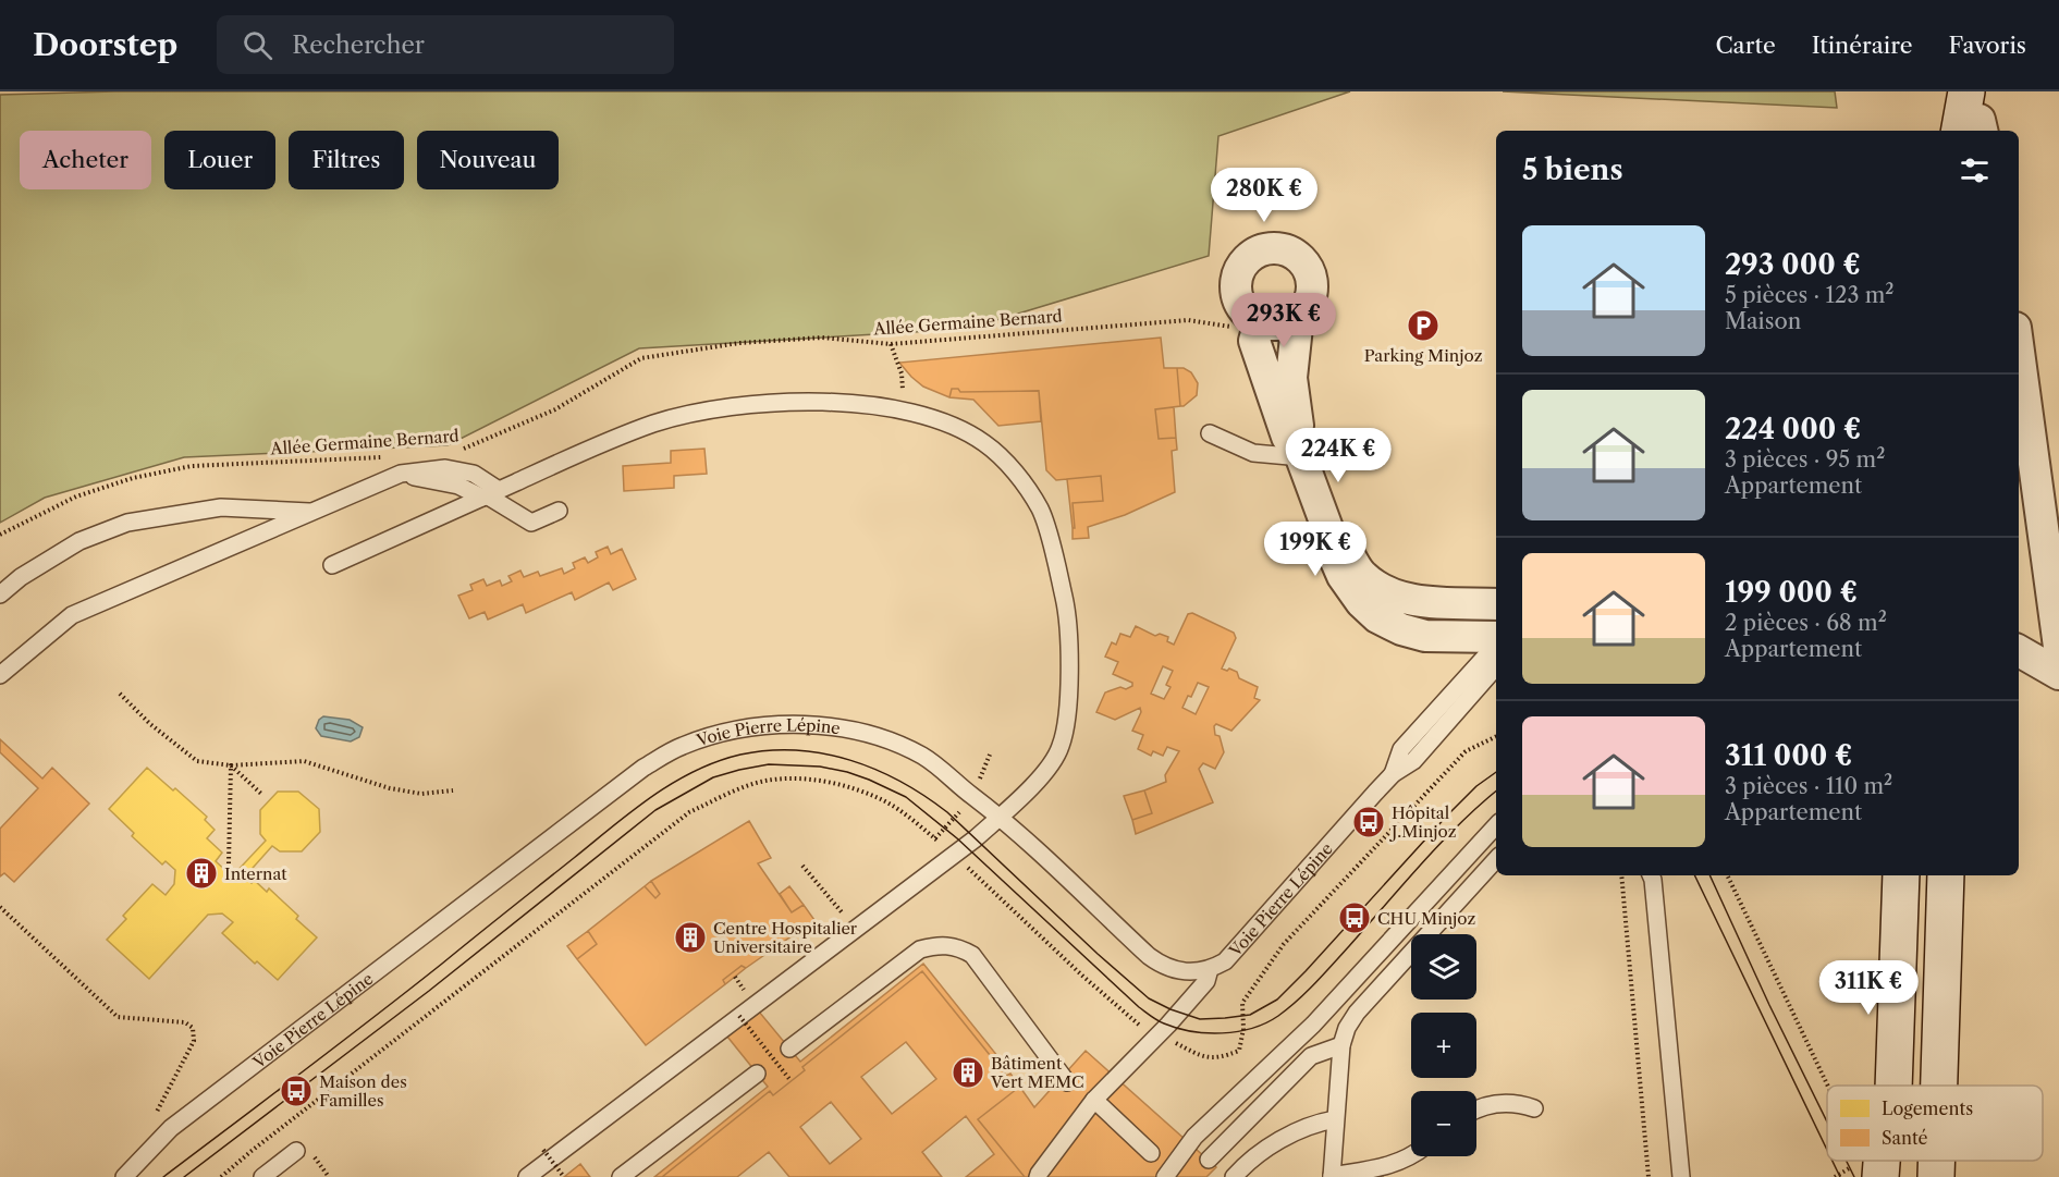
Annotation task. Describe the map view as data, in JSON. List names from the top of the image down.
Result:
{
  "streets": {
    "lane": ["Voie Pierre Lépine"],
    "path": ["Allée Germaine Bernard"]
  },
  "places": {
    "parking": ["Parking Minjoz"],
    "bus stop": ["Hôpital J.Minjoz", "CHU Minjoz", "Maison des Familles"],
    "building": ["Internat", "Centre Hospitalier Universitaire", "Bâtiment Vert MEMC"]
  },
  "legend": ["Logements", "Santé"],
  "page": {
    "header": "Doorstep",
    "search": "Rechercher",
    "nav": ["Carte", "Itinéraire", "Favoris"],
    "chip": [
      "Acheter",
      "Louer",
      "Filtres",
      "Nouveau"
    ],
    "heading": "5 biens",
    "price": [
      "280K €",
      "293K €",
      "224K €",
      "199K €",
      "311K €"
    ],
    "list": [
      {
        "name": "293 000 €",
        "note": "5 pièces · 123 m² · Maison"
      },
      {
        "name": "224 000 €",
        "note": "3 pièces · 95 m² · Appartement"
      },
      {
        "name": "199 000 €",
        "note": "2 pièces · 68 m² · Appartement"
      },
      {
        "name": "311 000 €",
        "note": "3 pièces · 110 m² · Appartement"
      }
    ],
    "map_buttons": ["+", "−"]
  }
}
